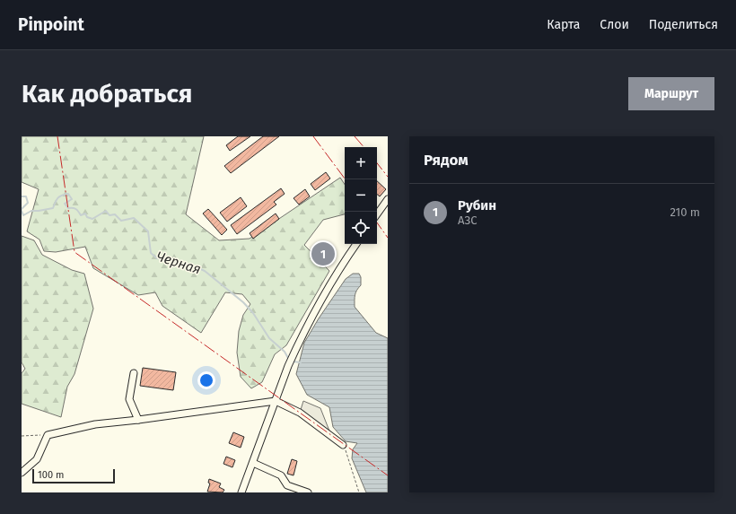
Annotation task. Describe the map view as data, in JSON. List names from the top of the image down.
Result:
{
  "water": ["Черная"],
  "scale_bar": "100 m",
  "page": {
    "header": "Pinpoint",
    "nav": ["Карта", "Слои", "Поделиться"],
    "buttons": "Маршрут",
    "title": "Как добраться",
    "heading": "Рядом",
    "map_buttons": ["+", "−"],
    "list": [
      {
        "mark": "1",
        "name": "Рубин",
        "note": "АЗС",
        "value": "210 m"
      }
    ],
    "pins": "1",
    "scale": "100 m"
  }
}
